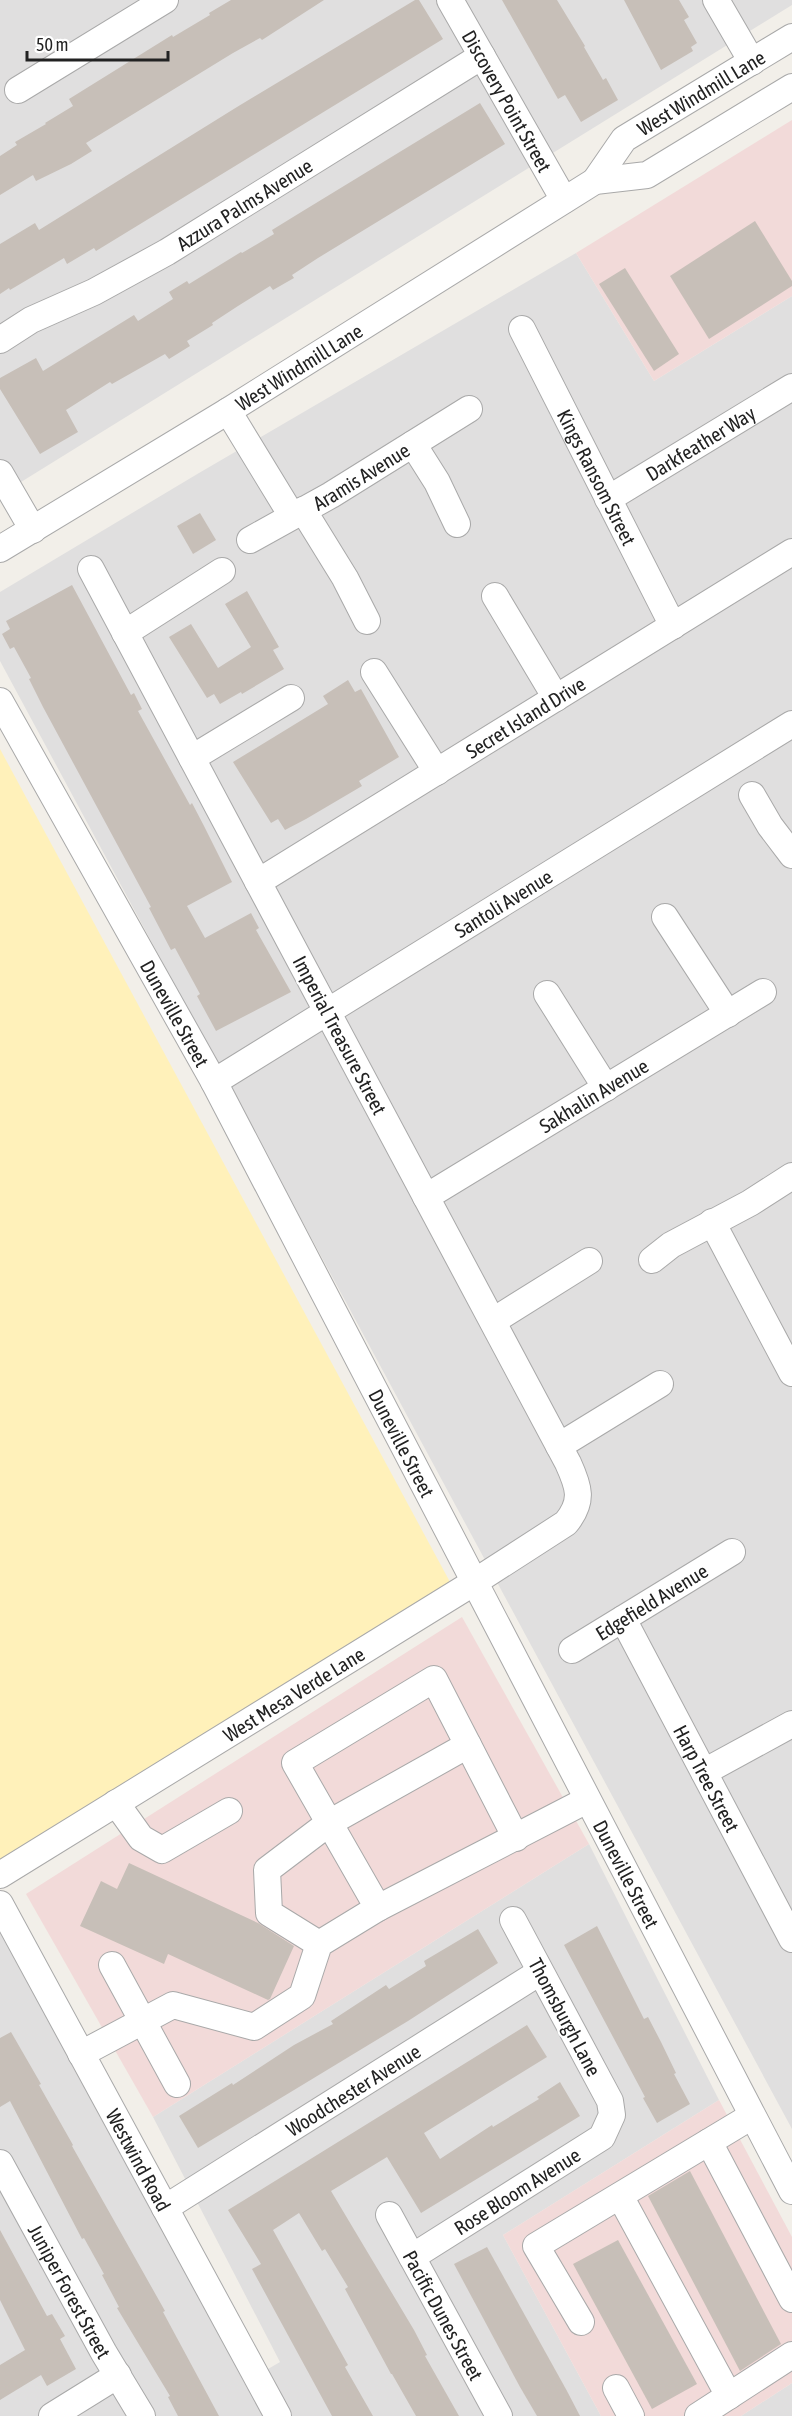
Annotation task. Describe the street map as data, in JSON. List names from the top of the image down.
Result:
{
  "streets": {
    "street": [
      "West Windmill Lane",
      "Discovery Point Street",
      "Azzura Palms Avenue",
      "Darkfeather Way",
      "Aramis Avenue",
      "Kings Ransom Street",
      "Secret Island Drive",
      "Santoli Avenue",
      "Duneville Street",
      "Imperial Treasure Street",
      "Sakhalin Avenue",
      "Edgefield Avenue",
      "West Mesa Verde Lane",
      "Harp Tree Street",
      "Thomsburgh Lane",
      "Woodchester Avenue",
      "Westwind Road",
      "Rose Bloom Avenue",
      "Juniper Forest Street",
      "Pacific Dunes Street"
    ]
  },
  "crossings": [
    ["West Windmill Lane", "Discovery Point Street"],
    ["Discovery Point Street", "Azzura Palms Avenue"],
    ["Darkfeather Way", "Kings Ransom Street"],
    ["Kings Ransom Street", "Secret Island Drive"],
    ["Secret Island Drive", "Imperial Treasure Street"],
    ["Santoli Avenue", "Duneville Street"],
    ["Santoli Avenue", "Imperial Treasure Street"],
    ["Duneville Street", "West Mesa Verde Lane"],
    ["Imperial Treasure Street", "Sakhalin Avenue"],
    ["Imperial Treasure Street", "West Mesa Verde Lane"],
    ["Edgefield Avenue", "Harp Tree Street"],
    ["Thomsburgh Lane", "Woodchester Avenue"],
    ["Thomsburgh Lane", "Rose Bloom Avenue"],
    ["Woodchester Avenue", "Westwind Road"],
    ["Rose Bloom Avenue", "Pacific Dunes Street"]
  ],
  "scale_bar": "50 m"
}
